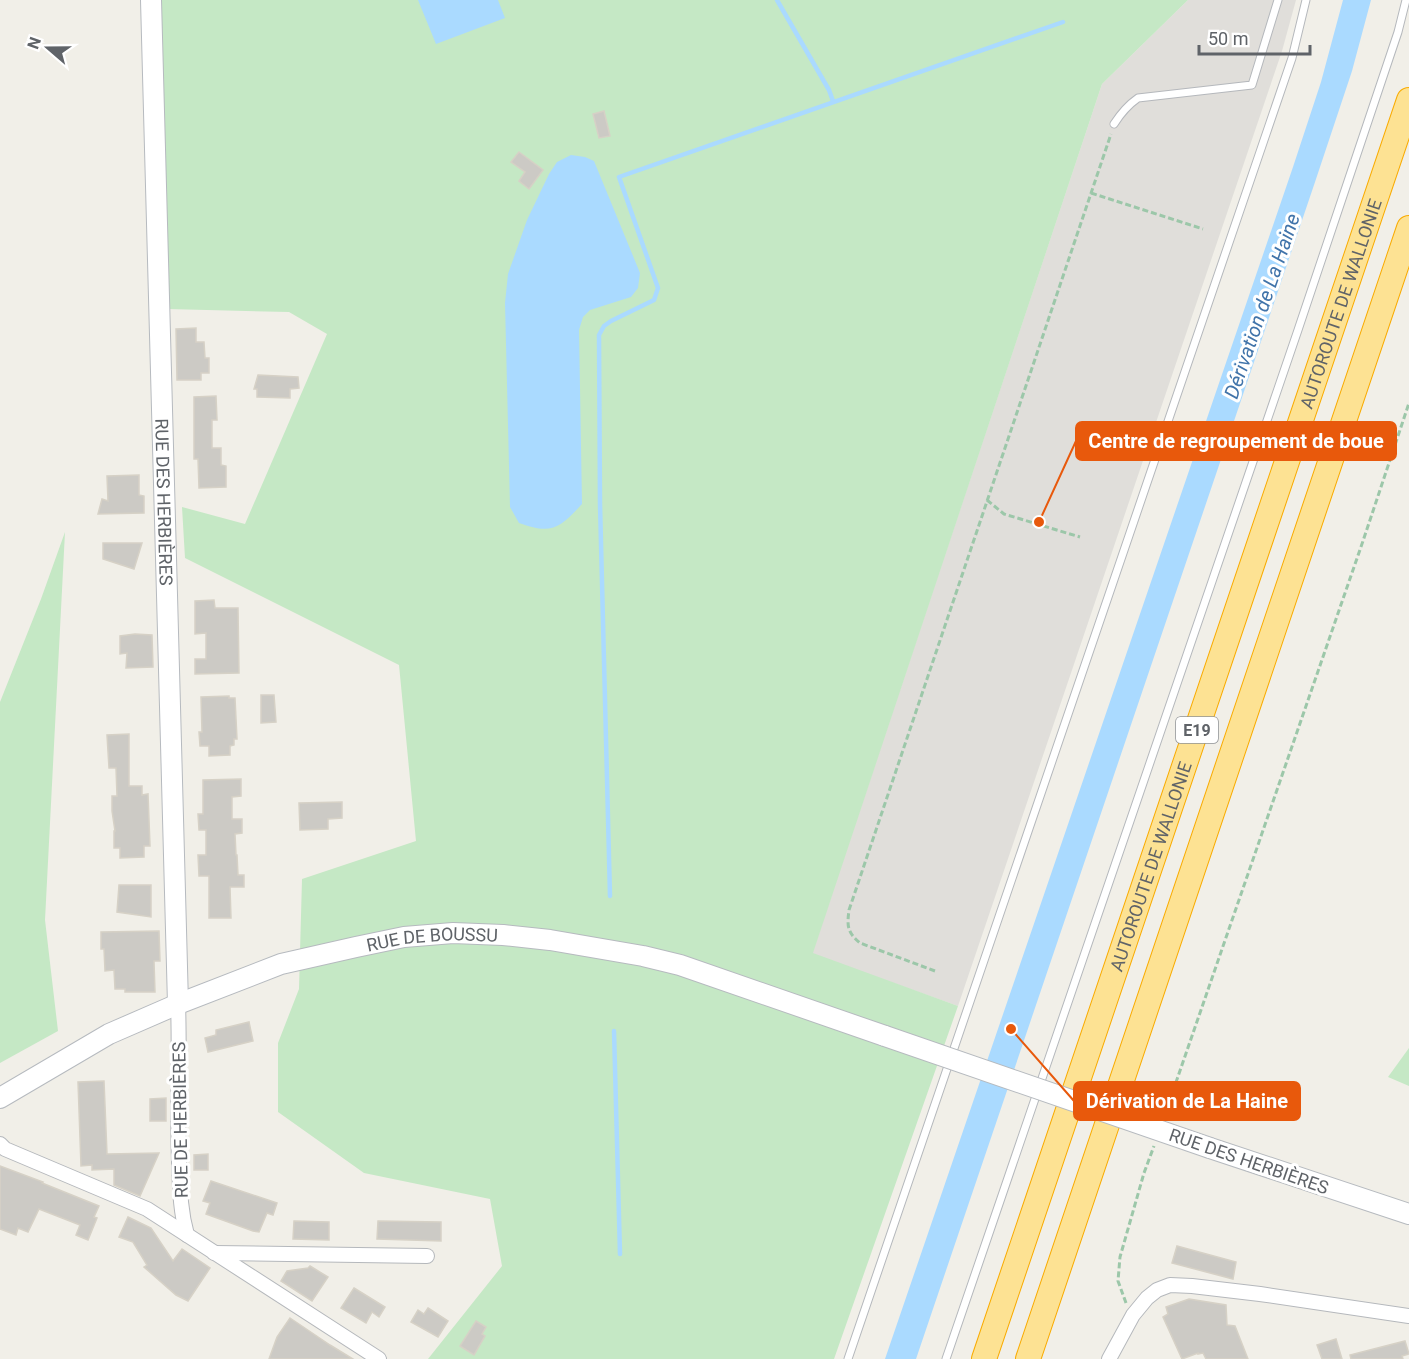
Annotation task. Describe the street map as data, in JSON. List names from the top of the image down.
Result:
{
  "streets": {
    "highway": ["AUTOROUTE DE WALLONIE", "E19"],
    "street": ["RUE DES HERBIÈRES", "RUE DE BOUSSU", "RUE DE HERBIÈRES"]
  },
  "crossings": [
    ["RUE DES HERBIÈRES", "RUE DE BOUSSU"],
    ["RUE DES HERBIÈRES", "RUE DE HERBIÈRES"],
    ["RUE DE BOUSSU", "RUE DE HERBIÈRES"]
  ],
  "water": ["Dérivation de La Haine"],
  "places": ["Centre de regroupement de boue", "Dérivation de La Haine"],
  "scale_bar": "50 m",
  "north": "left"
}
